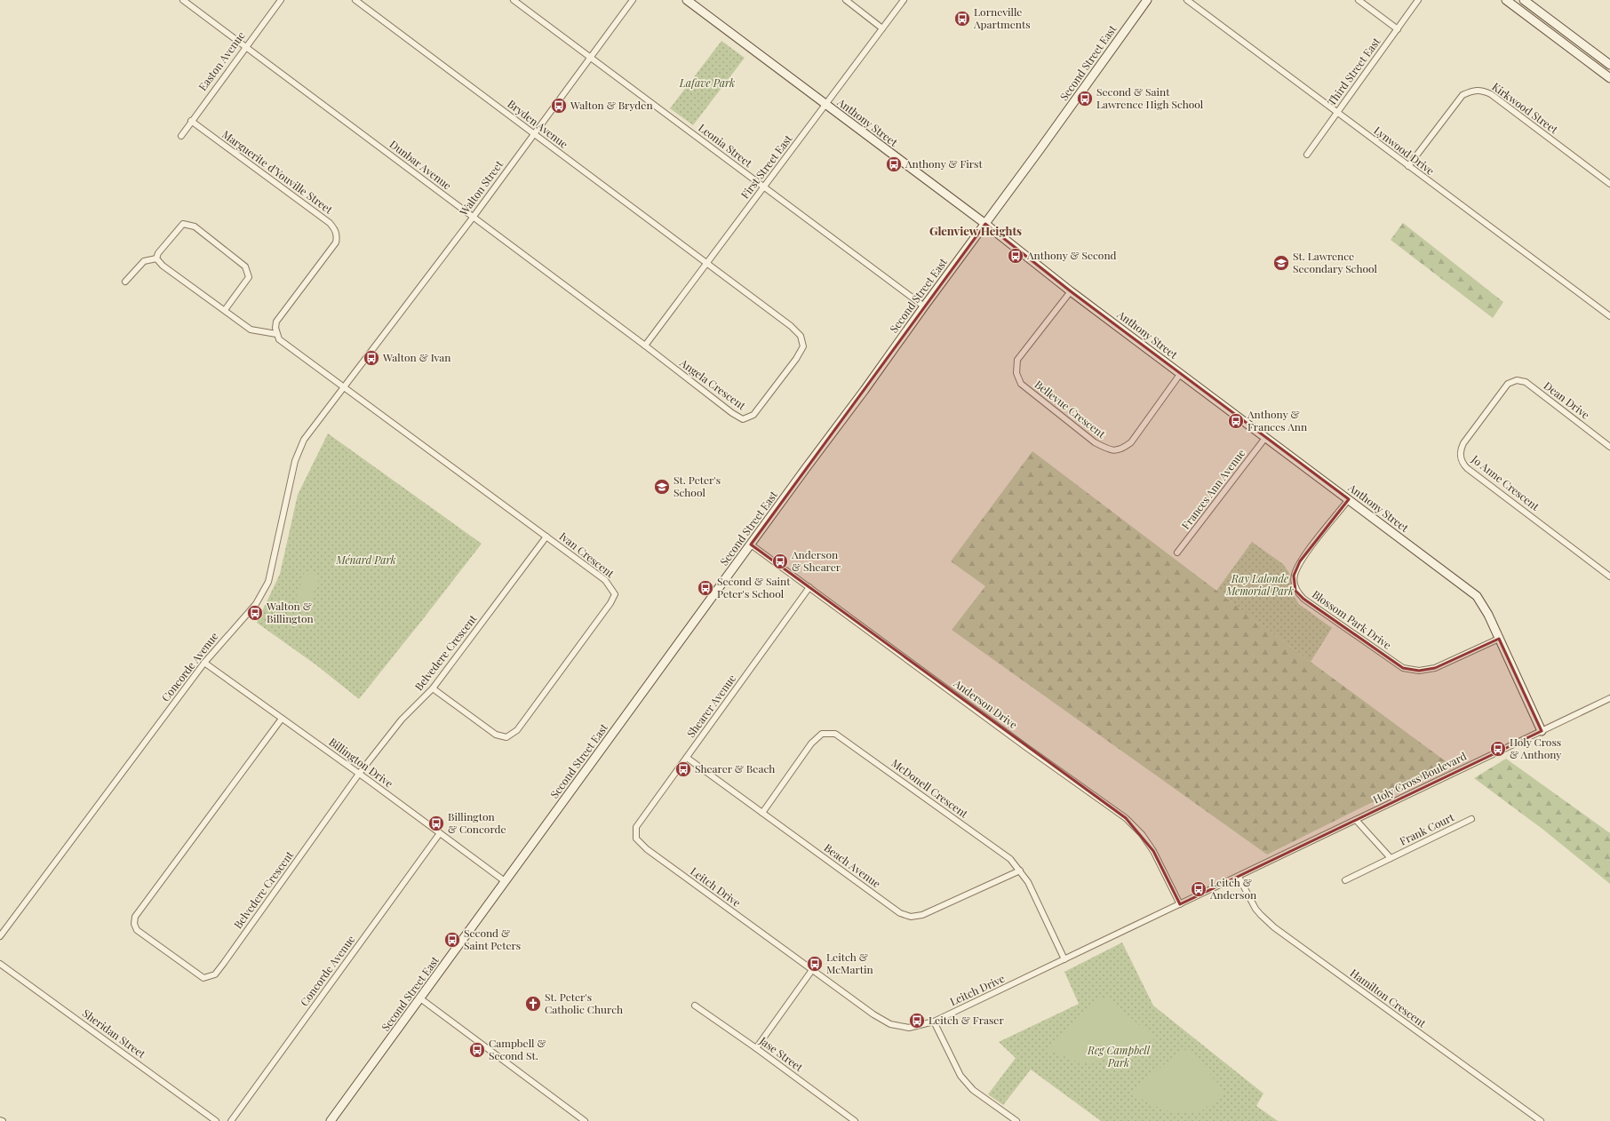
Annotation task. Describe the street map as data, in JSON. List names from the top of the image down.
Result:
{
  "streets": {
    "main road": ["Second Street East", "Anthony Street"],
    "street": [
      "Easton Avenue",
      "Third Street East",
      "Kirkwood Street",
      "Bryden Avenue",
      "Leonia Street",
      "Lynwood Drive",
      "Dunbar Avenue",
      "First Street East",
      "Marguerite d'Youville Street",
      "Walton Street",
      "Angela Crescent",
      "Dean Drive",
      "Bellevue Crescent",
      "Jo Anne Crescent",
      "Frances Ann Avenue",
      "Ivan Crescent",
      "Blossom Park Drive",
      "Belvedere Crescent",
      "Concorde Avenue",
      "Anderson Drive",
      "Shearer Avenue",
      "Billington Drive",
      "Holy Cross Boulevard",
      "McDonell Crescent",
      "Frank Court",
      "Beach Avenue",
      "Leitch Drive",
      "Hamilton Crescent",
      "Sheridan Street",
      "Jase Street"
    ]
  },
  "crossings": [
    ["Easton Avenue", "Dunbar Avenue"],
    ["Easton Avenue", "Marguerite d'Youville Street"],
    ["Second Street East", "Anthony Street"],
    ["Second Street East", "Leonia Street"],
    ["Second Street East", "Anderson Drive"],
    ["Second Street East", "Billington Drive"],
    ["Third Street East", "Lynwood Drive"],
    ["Kirkwood Street", "Lynwood Drive"],
    ["Anthony Street", "First Street East"],
    ["Anthony Street", "Bellevue Crescent"],
    ["Anthony Street", "Frances Ann Avenue"],
    ["Anthony Street", "Blossom Park Drive"],
    ["Anthony Street", "Holy Cross Boulevard"],
    ["Bryden Avenue", "First Street East"],
    ["Bryden Avenue", "Walton Street"],
    ["Bryden Avenue", "Angela Crescent"],
    ["Leonia Street", "First Street East"],
    ["Leonia Street", "Walton Street"],
    ["Dunbar Avenue", "First Street East"],
    ["Dunbar Avenue", "Walton Street"],
    ["Dunbar Avenue", "Angela Crescent"],
    ["First Street East", "Angela Crescent"],
    ["Walton Street", "Ivan Crescent"],
    ["Walton Street", "Concorde Avenue"],
    ["Dean Drive", "Jo Anne Crescent"],
    ["Ivan Crescent", "Belvedere Crescent"],
    ["Ivan Crescent", "Concorde Avenue"],
    ["Belvedere Crescent", "Billington Drive"],
    ["Concorde Avenue", "Billington Drive"],
    ["Anderson Drive", "Shearer Avenue"],
    ["Anderson Drive", "Leitch Drive"],
    ["Shearer Avenue", "Beach Avenue"],
    ["Shearer Avenue", "Leitch Drive"],
    ["Holy Cross Boulevard", "Leitch Drive"],
    ["Holy Cross Boulevard", "Hamilton Crescent"],
    ["McDonell Crescent", "Beach Avenue"],
    ["McDonell Crescent", "Leitch Drive"],
    ["Leitch Drive", "Hamilton Crescent"]
  ],
  "districts": ["Glenview Heights"],
  "parks": [
    "Lafave Park",
    "Ménard Park",
    "Ray Lalonde Memorial Park",
    "Reg Campbell Park"
  ],
  "places": {
    "bus stop": [
      "Lorneville Apartments",
      "Second & Saint Lawrence High School",
      "Walton & Bryden",
      "Anthony & First",
      "Anthony & Second",
      "Walton & Ivan",
      "Anthony & Frances Ann",
      "Anderson & Shearer",
      "Second & Saint Peter's School",
      "Walton & Billington",
      "Holy Cross & Anthony",
      "Shearer & Beach",
      "Billington & Concorde",
      "Leitch & Anderson",
      "Second & Saint Peters",
      "Leitch & McMartin",
      "Leitch & Fraser",
      "Campbell & Second St."
    ],
    "school or university": ["St. Lawrence Secondary School", "St. Peter's School"],
    "church": ["St. Peter's Catholic Church"]
  }
}
